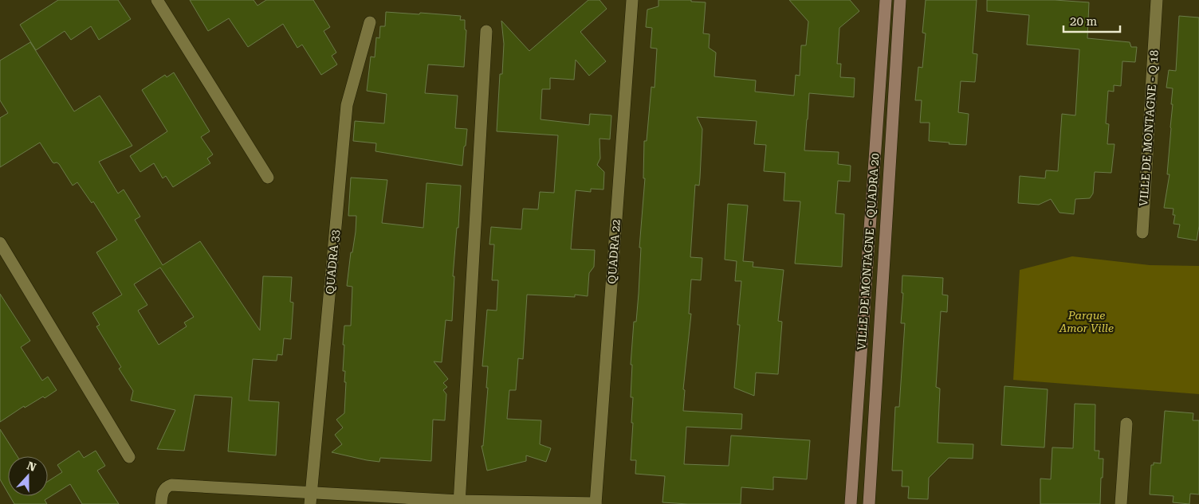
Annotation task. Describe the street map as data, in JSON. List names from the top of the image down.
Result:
{
  "streets": {
    "street": [
      "VILLE DE MONTAGNE - Q 18",
      "QUADRA 22",
      "VILLE DE MONTAGNE - QUADRA 20",
      "QUADRA 33"
    ]
  },
  "parks": ["Parque Amor Ville"],
  "scale_bar": "20 m",
  "north": "top"
}
